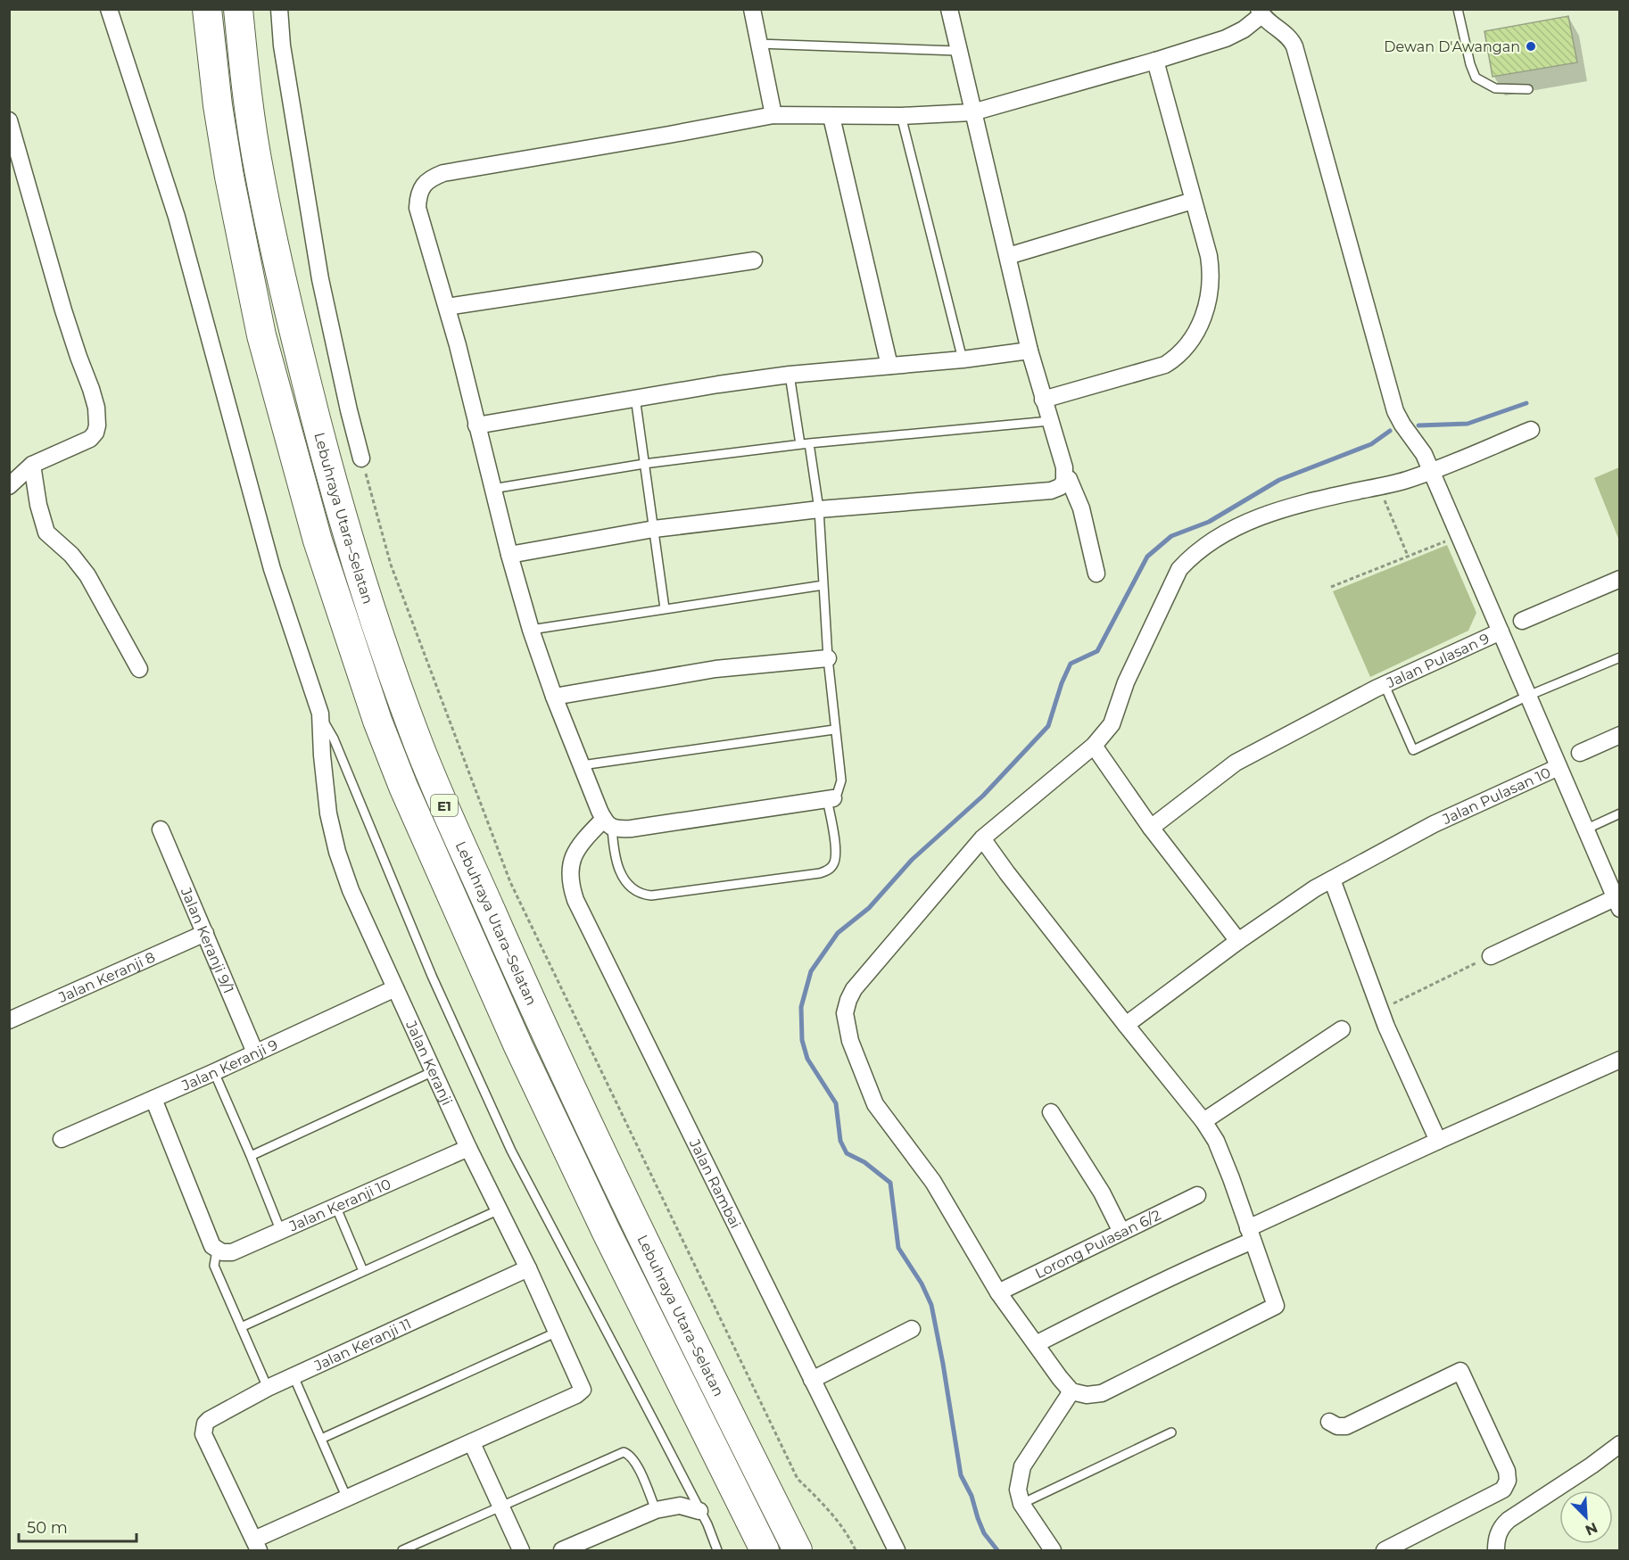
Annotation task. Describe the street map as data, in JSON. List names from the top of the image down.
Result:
{
  "streets": {
    "highway": ["Lebuhraya Utara–Selatan", "E1"],
    "street": [
      "Jalan Pulasan 9",
      "Jalan Pulasan 10",
      "Jalan Keranji 9/1",
      "Jalan Keranji 8",
      "Jalan Keranji",
      "Jalan Keranji 9",
      "Jalan Rambai",
      "Jalan Keranji 10",
      "Lorong Pulasan 6/2",
      "Jalan Keranji 11"
    ]
  },
  "crossings": [
    ["Jalan Keranji 9/1", "Jalan Keranji 8"],
    ["Jalan Keranji 9/1", "Jalan Keranji 9"],
    ["Jalan Keranji", "Jalan Keranji 9"],
    ["Jalan Keranji", "Jalan Keranji 10"],
    ["Jalan Keranji", "Jalan Keranji 11"]
  ],
  "places": ["Dewan D'Awangan"],
  "scale_bar": "50 m",
  "north": "bottom right"
}
